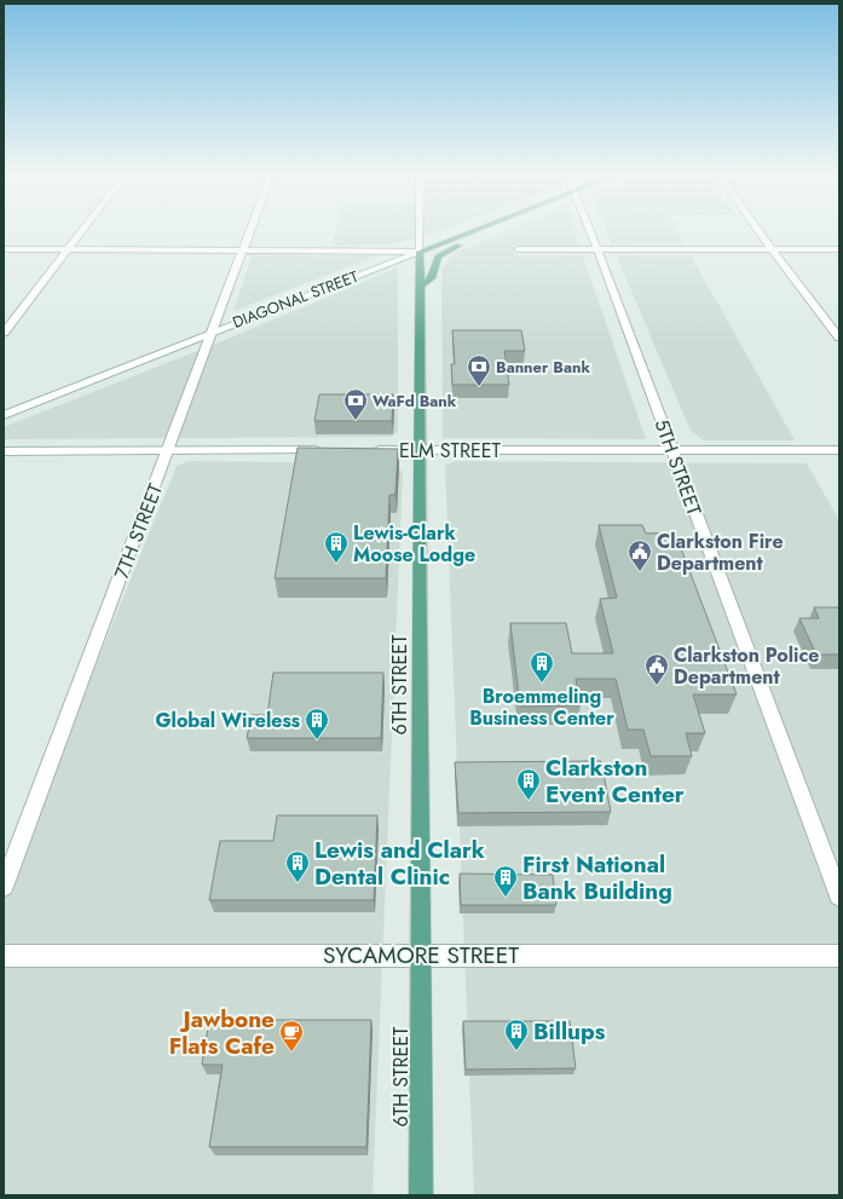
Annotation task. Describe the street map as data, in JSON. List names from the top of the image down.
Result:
{
  "streets": {
    "main road": ["DIAGONAL STREET", "6TH STREET"],
    "street": [
      "ELM STREET",
      "5TH STREET",
      "7TH STREET",
      "SYCAMORE STREET"
    ]
  },
  "crossings": [
    ["DIAGONAL STREET", "7TH STREET"],
    ["DIAGONAL STREET", "6TH STREET"],
    ["ELM STREET", "5TH STREET"],
    ["ELM STREET", "6TH STREET"],
    ["6TH STREET", "SYCAMORE STREET"]
  ],
  "places": {
    "bank": ["Banner Bank", "WaFd Bank"],
    "building": [
      "Lewis-Clark Moose Lodge",
      "Broemmeling Business Center",
      "Global Wireless",
      "Clarkston Event Center",
      "Lewis and Clark Dental Clinic",
      "First National Bank Building",
      "Billups"
    ],
    "public building": ["Clarkston Fire Department", "Clarkston Police Department"],
    "cafe": ["Jawbone Flats Cafe"]
  }
}
